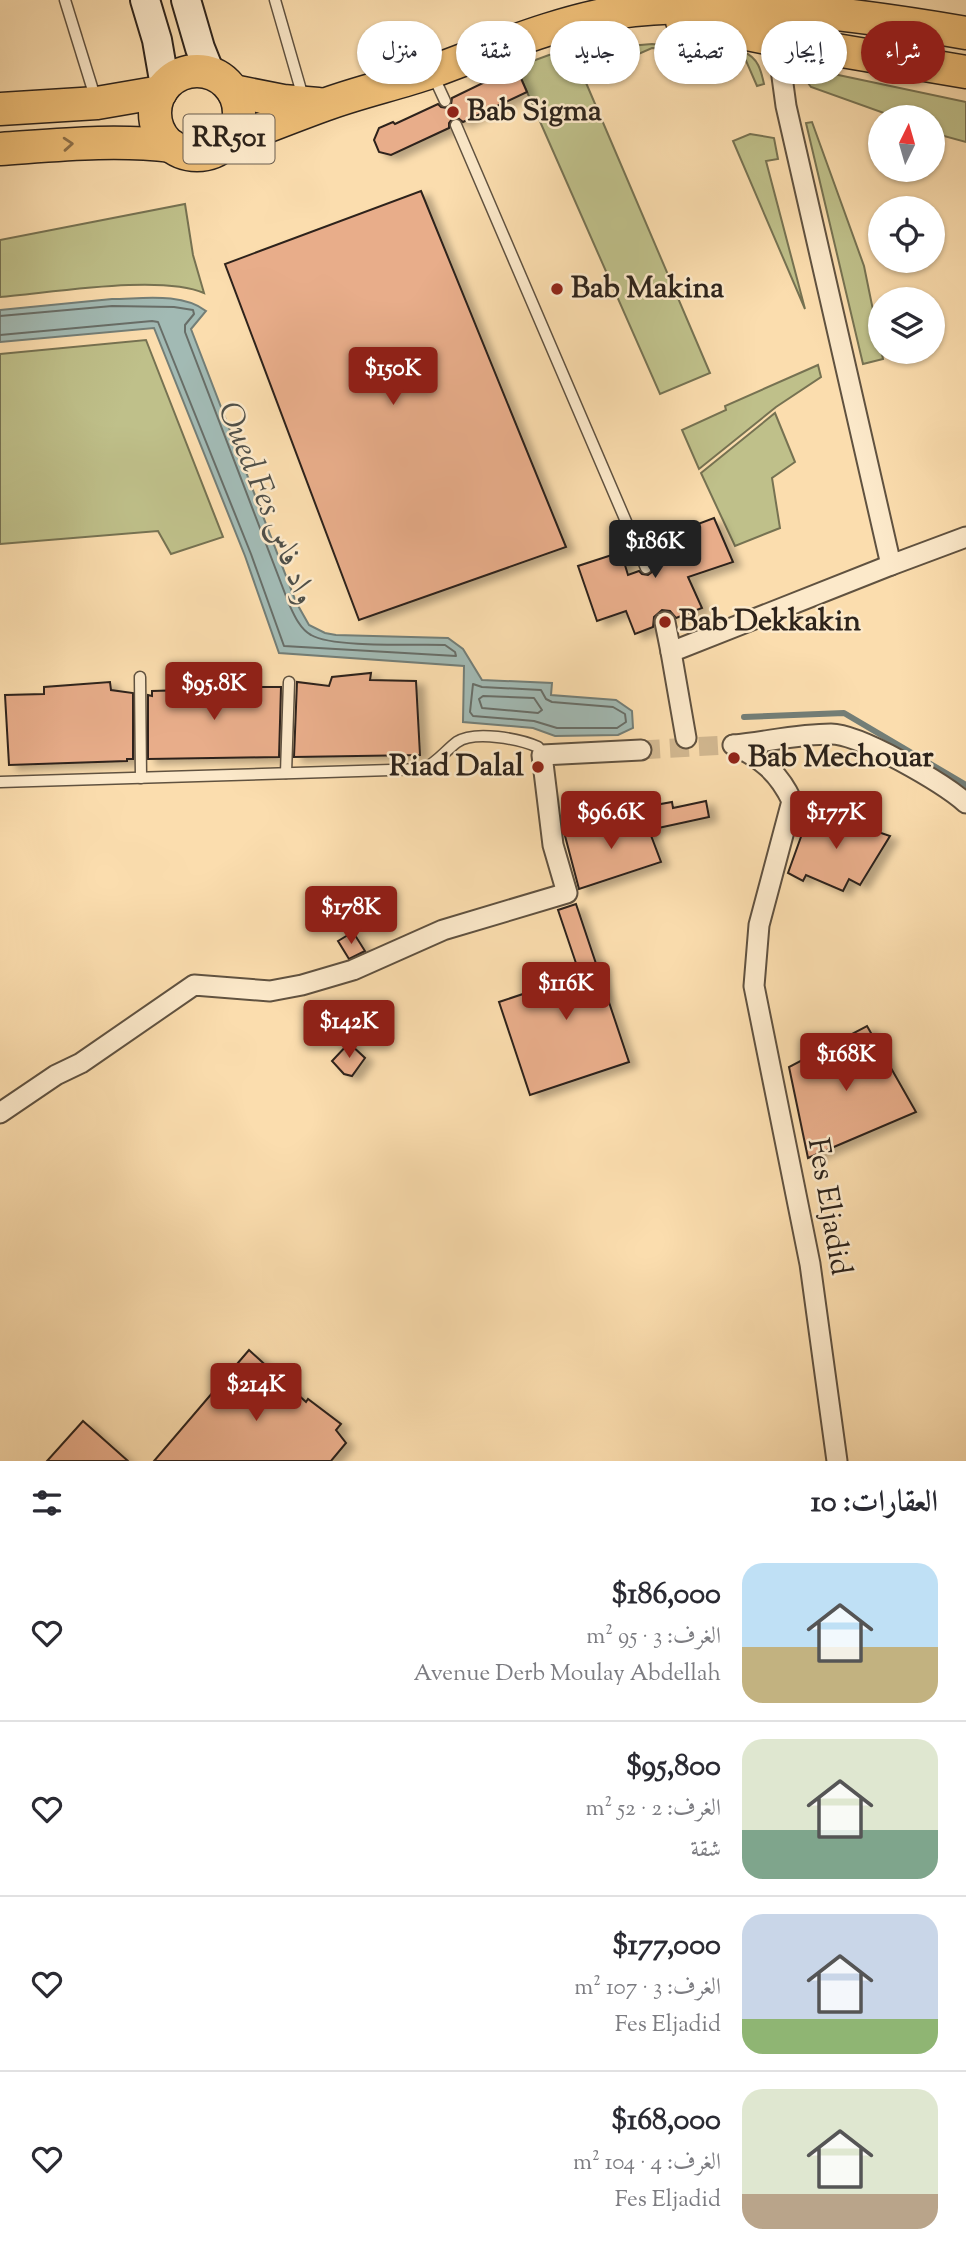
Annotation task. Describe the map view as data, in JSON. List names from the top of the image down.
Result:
{
  "streets": {
    "main road": ["RR501"],
    "street": ["Fes Eljadid"]
  },
  "water": ["Oued Fes واد فاس"],
  "places": [
    "Bab Sigma",
    "Bab Makina",
    "Bab Dekkakin",
    "Bab Mechouar",
    "Riad Dalal"
  ],
  "north": "top",
  "page": {
    "chip": [
      "شراء",
      "إيجار",
      "تصفية",
      "جديد",
      "شقة",
      "منزل"
    ],
    "price": [
      "$150K",
      "$186K",
      "$95.8K",
      "$96.6K",
      "$177K",
      "$178K",
      "$116K",
      "$142K",
      "$168K",
      "$214K"
    ],
    "heading": "العقارات: 10",
    "list": [
      {
        "name": "$186,000",
        "note": "الغرف: 3 · 95 m² · Avenue Derb Moulay Abdellah"
      },
      {
        "name": "$95,800",
        "note": "الغرف: 2 · 52 m² · شقة"
      },
      {
        "name": "$177,000",
        "note": "الغرف: 3 · 107 m² · Fes Eljadid"
      },
      {
        "name": "$168,000",
        "note": "الغرف: 4 · 104 m² · Fes Eljadid"
      }
    ]
  }
}
